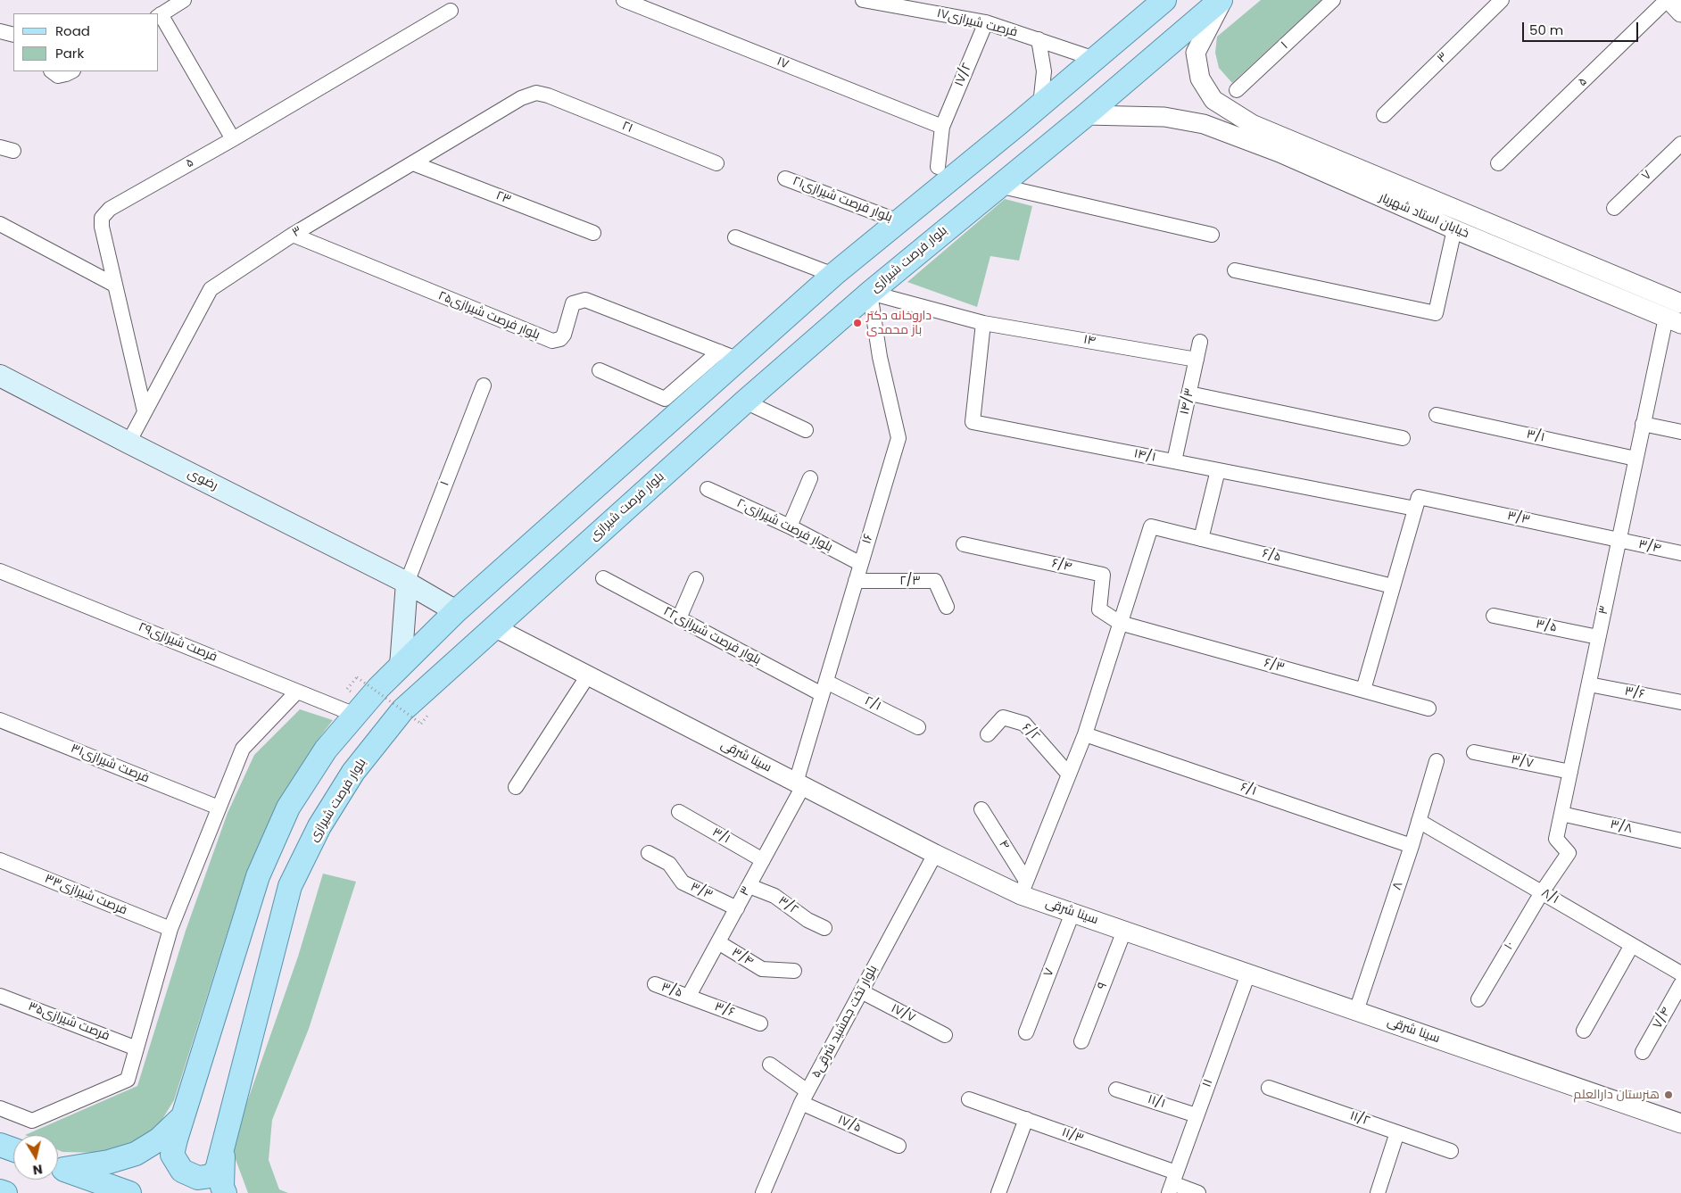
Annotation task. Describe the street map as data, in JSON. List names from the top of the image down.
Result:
{
  "streets": {
    "main road": ["بلوار فرصت شیرازی", "رضوی"],
    "street": [
      "۱۷فرصت شیرازی",
      "۱",
      "۳",
      "۱۷",
      "۱۷/۲",
      "۵",
      "۲۱",
      "۷",
      "۲۳",
      "بلوار فرصت شیرازی۲۱",
      "خیابان استاد شهریار",
      "بلوار فرصت شیرازی۲۵",
      "۱۴",
      "۱۴/۳",
      "۳/۱",
      "۱۴/۱",
      "۳/۳",
      "بلوار فرصت شیرازی۲۰",
      "۱۶",
      "۳/۴",
      "۶/۵",
      "۶/۴",
      "۲/۳",
      "۳/۵",
      "بلوار فرصت شیرازی۲۲",
      "فرصت شیرازی۲۹",
      "۶/۳",
      "۳/۶",
      "۲/۱",
      "۶/۲",
      "سینا شرقی",
      "۳/۷",
      "فرصت شیرازی۳۱",
      "۶/۱",
      "۳/۸",
      "۴",
      "۸",
      "فرصت شیرازی۳۳",
      "۸/۱",
      "۳/۲",
      "۱۰",
      "۹",
      "۱۷/۷",
      "۷/۴",
      "فرصت شیرازی۳۵",
      "بلوار تخت جمشید شرقی۵",
      "۱۱",
      "۱۱/۱",
      "۱۱/۲",
      "۱۷/۵",
      "۱۱/۳"
    ]
  },
  "crossings": [
    ["۱۷فرصت شیرازی", "۱۷/۲"],
    ["۱", "رضوی"],
    ["۳", "۵"],
    ["۳", "۲۱"],
    ["۳", "۲۳"],
    ["۳", "خیابان استاد شهریار"],
    ["۳", "بلوار فرصت شیرازی۲۵"],
    ["۳", "۳/۱"],
    ["۳", "رضوی"],
    ["۳", "۳/۳"],
    ["۳", "۱۶"],
    ["۳", "۳/۴"],
    ["۳", "۳/۵"],
    ["۳", "۳/۶"],
    ["۳", "سینا شرقی"],
    ["۳", "۳/۷"],
    ["۳", "۳/۸"],
    ["۳", "۸/۱"],
    ["۳", "۳/۲"],
    ["۳", "۱۰"],
    ["۱۷", "۱۷/۲"],
    ["۷", "سینا شرقی"],
    ["خیابان استاد شهریار", "بلوار فرصت شیرازی"],
    ["بلوار فرصت شیرازی", "۱۴"],
    ["بلوار فرصت شیرازی", "۱۶"],
    ["بلوار فرصت شیرازی", "سینا شرقی"],
    ["۱۴", "۱۴/۳"],
    ["۱۴", "۱۴/۱"],
    ["۱۴", "۱۶"],
    ["۱۴/۳", "۱۴/۱"],
    ["۱۴/۱", "۳/۳"],
    ["۳/۳", "۳/۴"],
    ["بلوار فرصت شیرازی۲۰", "۱۶"],
    ["۱۶", "۲/۳"],
    ["۱۶", "بلوار فرصت شیرازی۲۲"],
    ["۱۶", "۲/۱"],
    ["۱۶", "سینا شرقی"],
    ["۶/۵", "۶/۴"],
    ["۶/۵", "۶/۳"],
    ["۶/۴", "۶/۳"],
    ["۳/۵", "۳/۶"],
    ["بلوار فرصت شیرازی۲۲", "۲/۱"],
    ["سینا شرقی", "۴"],
    ["سینا شرقی", "۸"],
    ["سینا شرقی", "۹"],
    ["سینا شرقی", "بلوار تخت جمشید شرقی۵"],
    ["سینا شرقی", "۱۱"],
    ["۶/۱", "۸"],
    ["۸", "۸/۱"],
    ["۸/۱", "۱۰"],
    ["۱۷/۷", "بلوار تخت جمشید شرقی۵"],
    ["بلوار تخت جمشید شرقی۵", "۱۷/۵"],
    ["۱۱", "۱۱/۱"],
    ["۱۱", "۱۱/۳"]
  ],
  "places": ["داروخانه دکتر باز محمدی", "هنرستان دارالعلم"],
  "legend": ["Road", "Park"],
  "scale_bar": "50 m",
  "north": "bottom"
}
